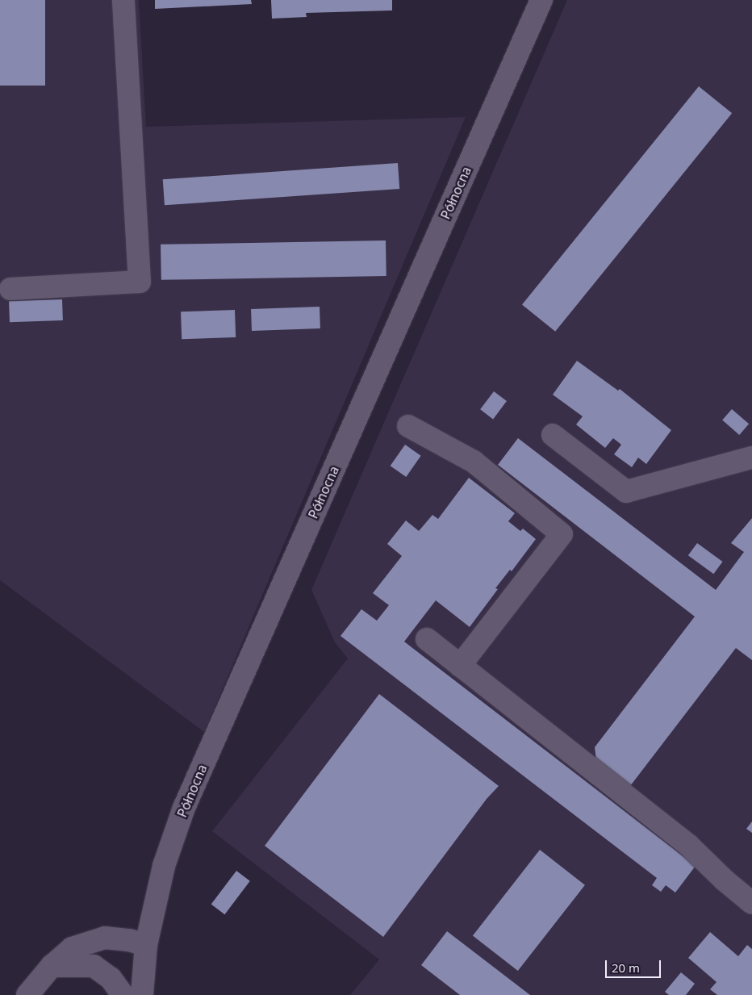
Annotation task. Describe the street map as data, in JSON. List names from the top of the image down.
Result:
{
  "streets": {
    "street": ["Północna"]
  },
  "scale_bar": "20 m"
}
